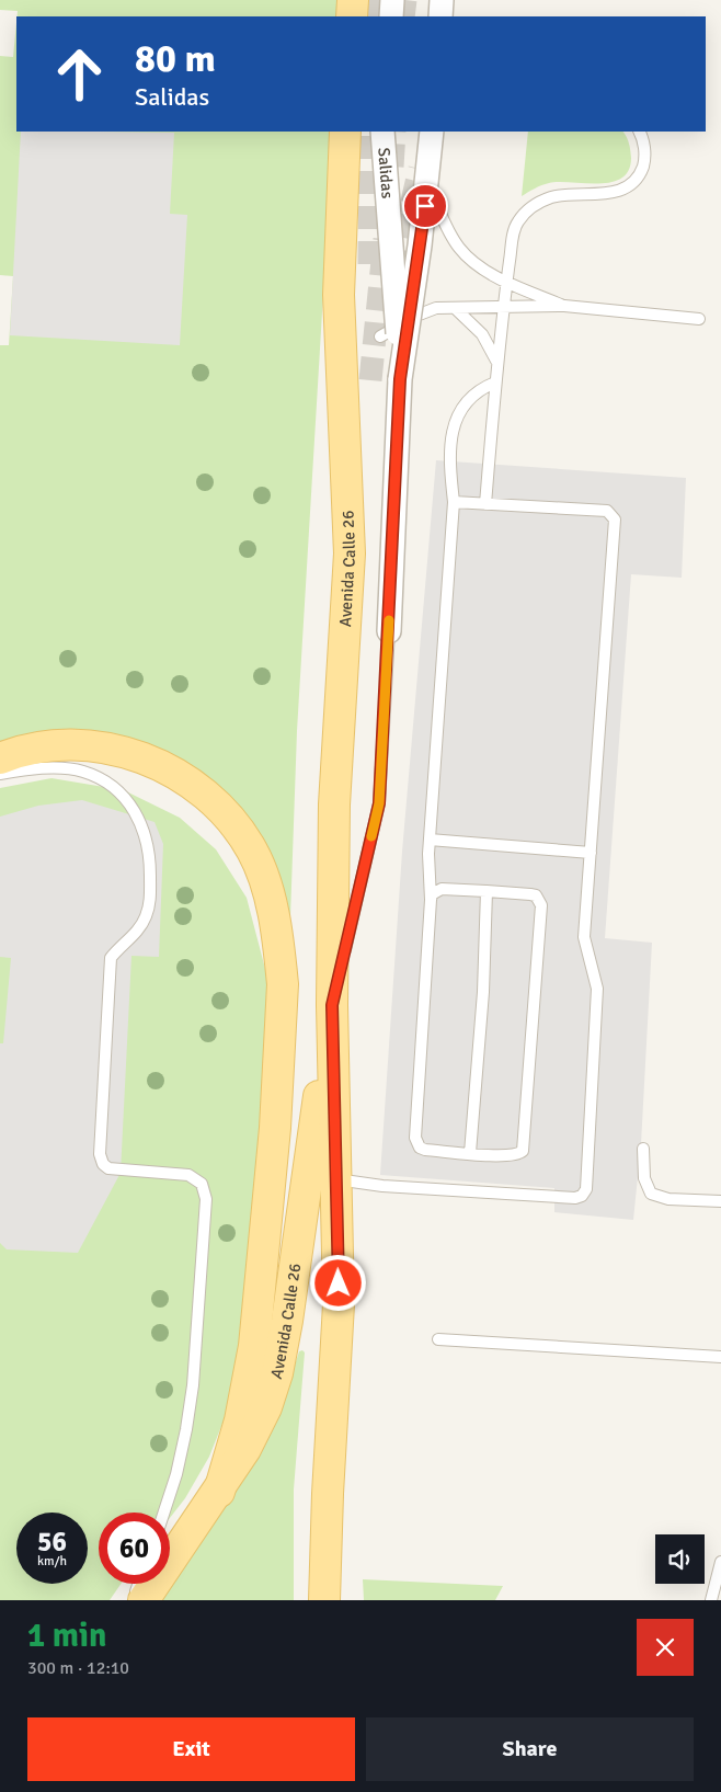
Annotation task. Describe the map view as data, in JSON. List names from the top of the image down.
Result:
{
  "streets": {
    "main road": ["Avenida Calle 26"],
    "street": ["Salidas"]
  },
  "crossings": [
    ["Salidas", "Avenida Calle 26"]
  ],
  "page": {
    "turn": ["80 m", "Salidas"],
    "speed": "56 km/h",
    "limit": "60",
    "heading": ["1 min", "300 m · 12:10"],
    "buttons": ["Exit", "Share"]
  }
}
